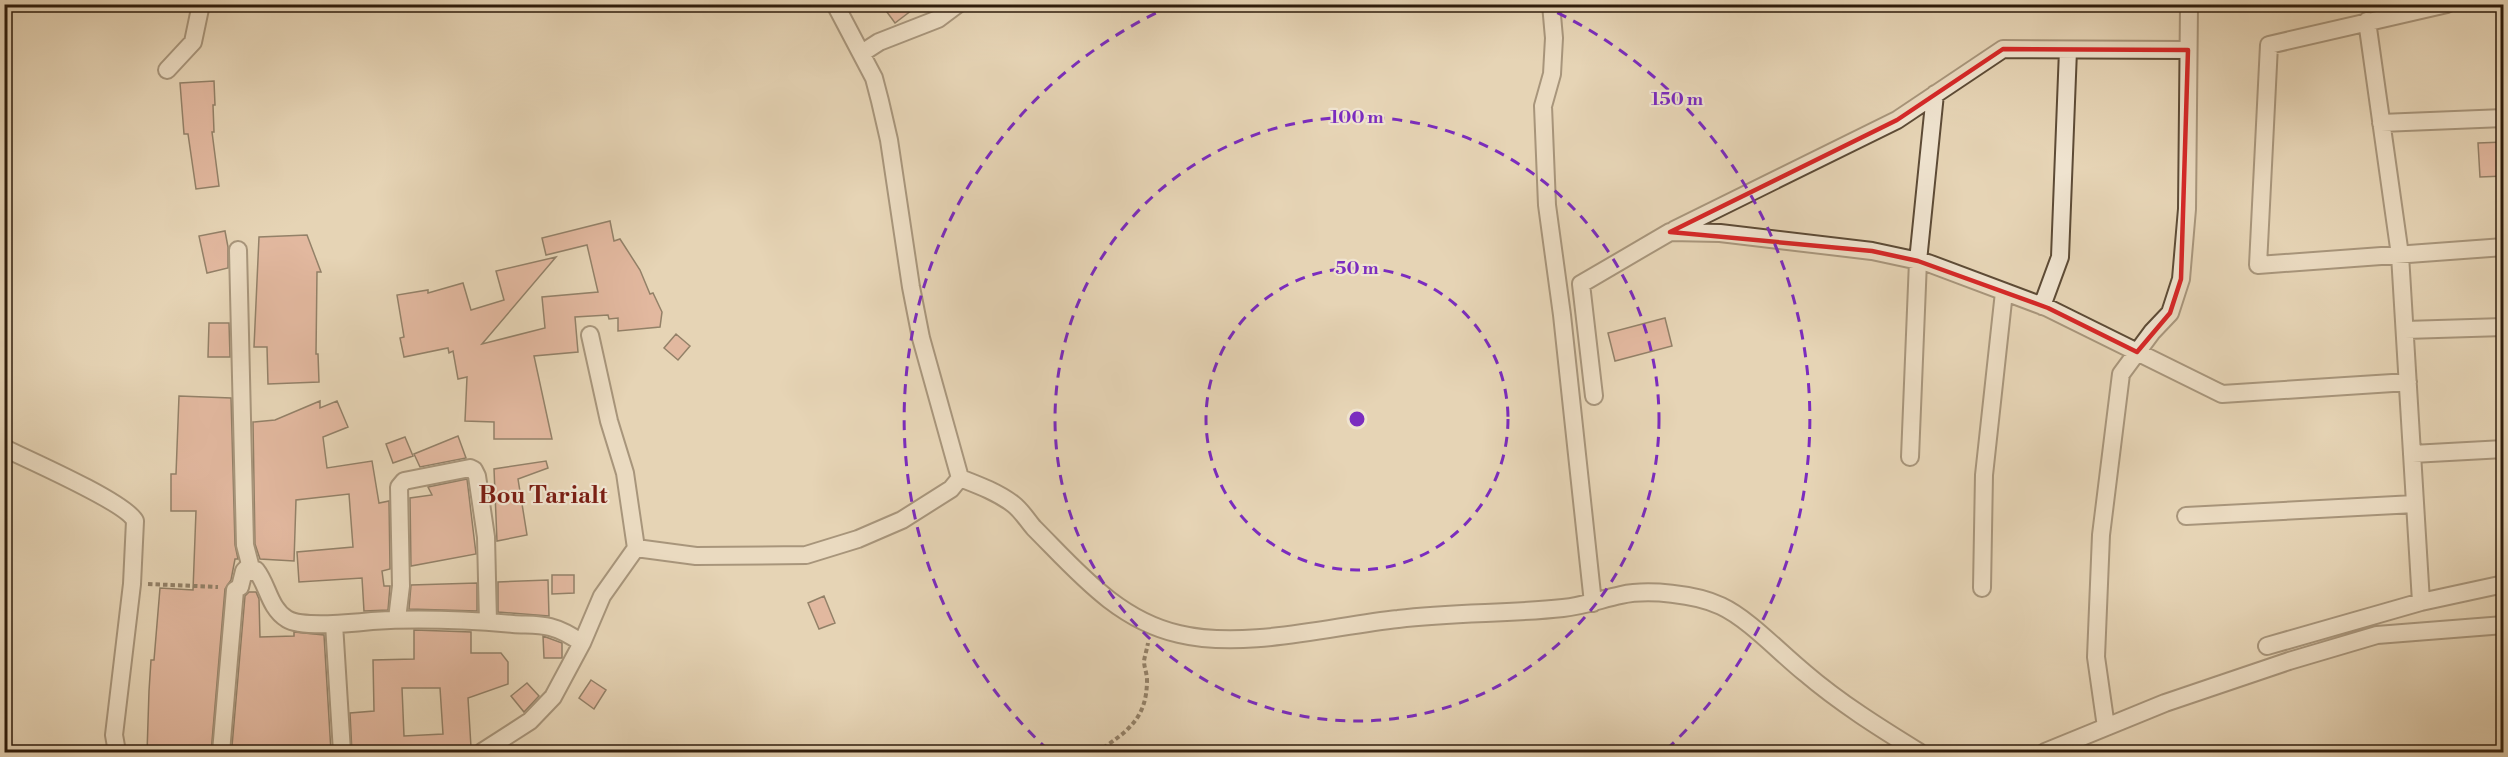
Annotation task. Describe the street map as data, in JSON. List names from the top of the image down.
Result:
{
  "districts": ["Bou Tarialt"],
  "rings": ["150 m", "100 m", "50 m"]
}
